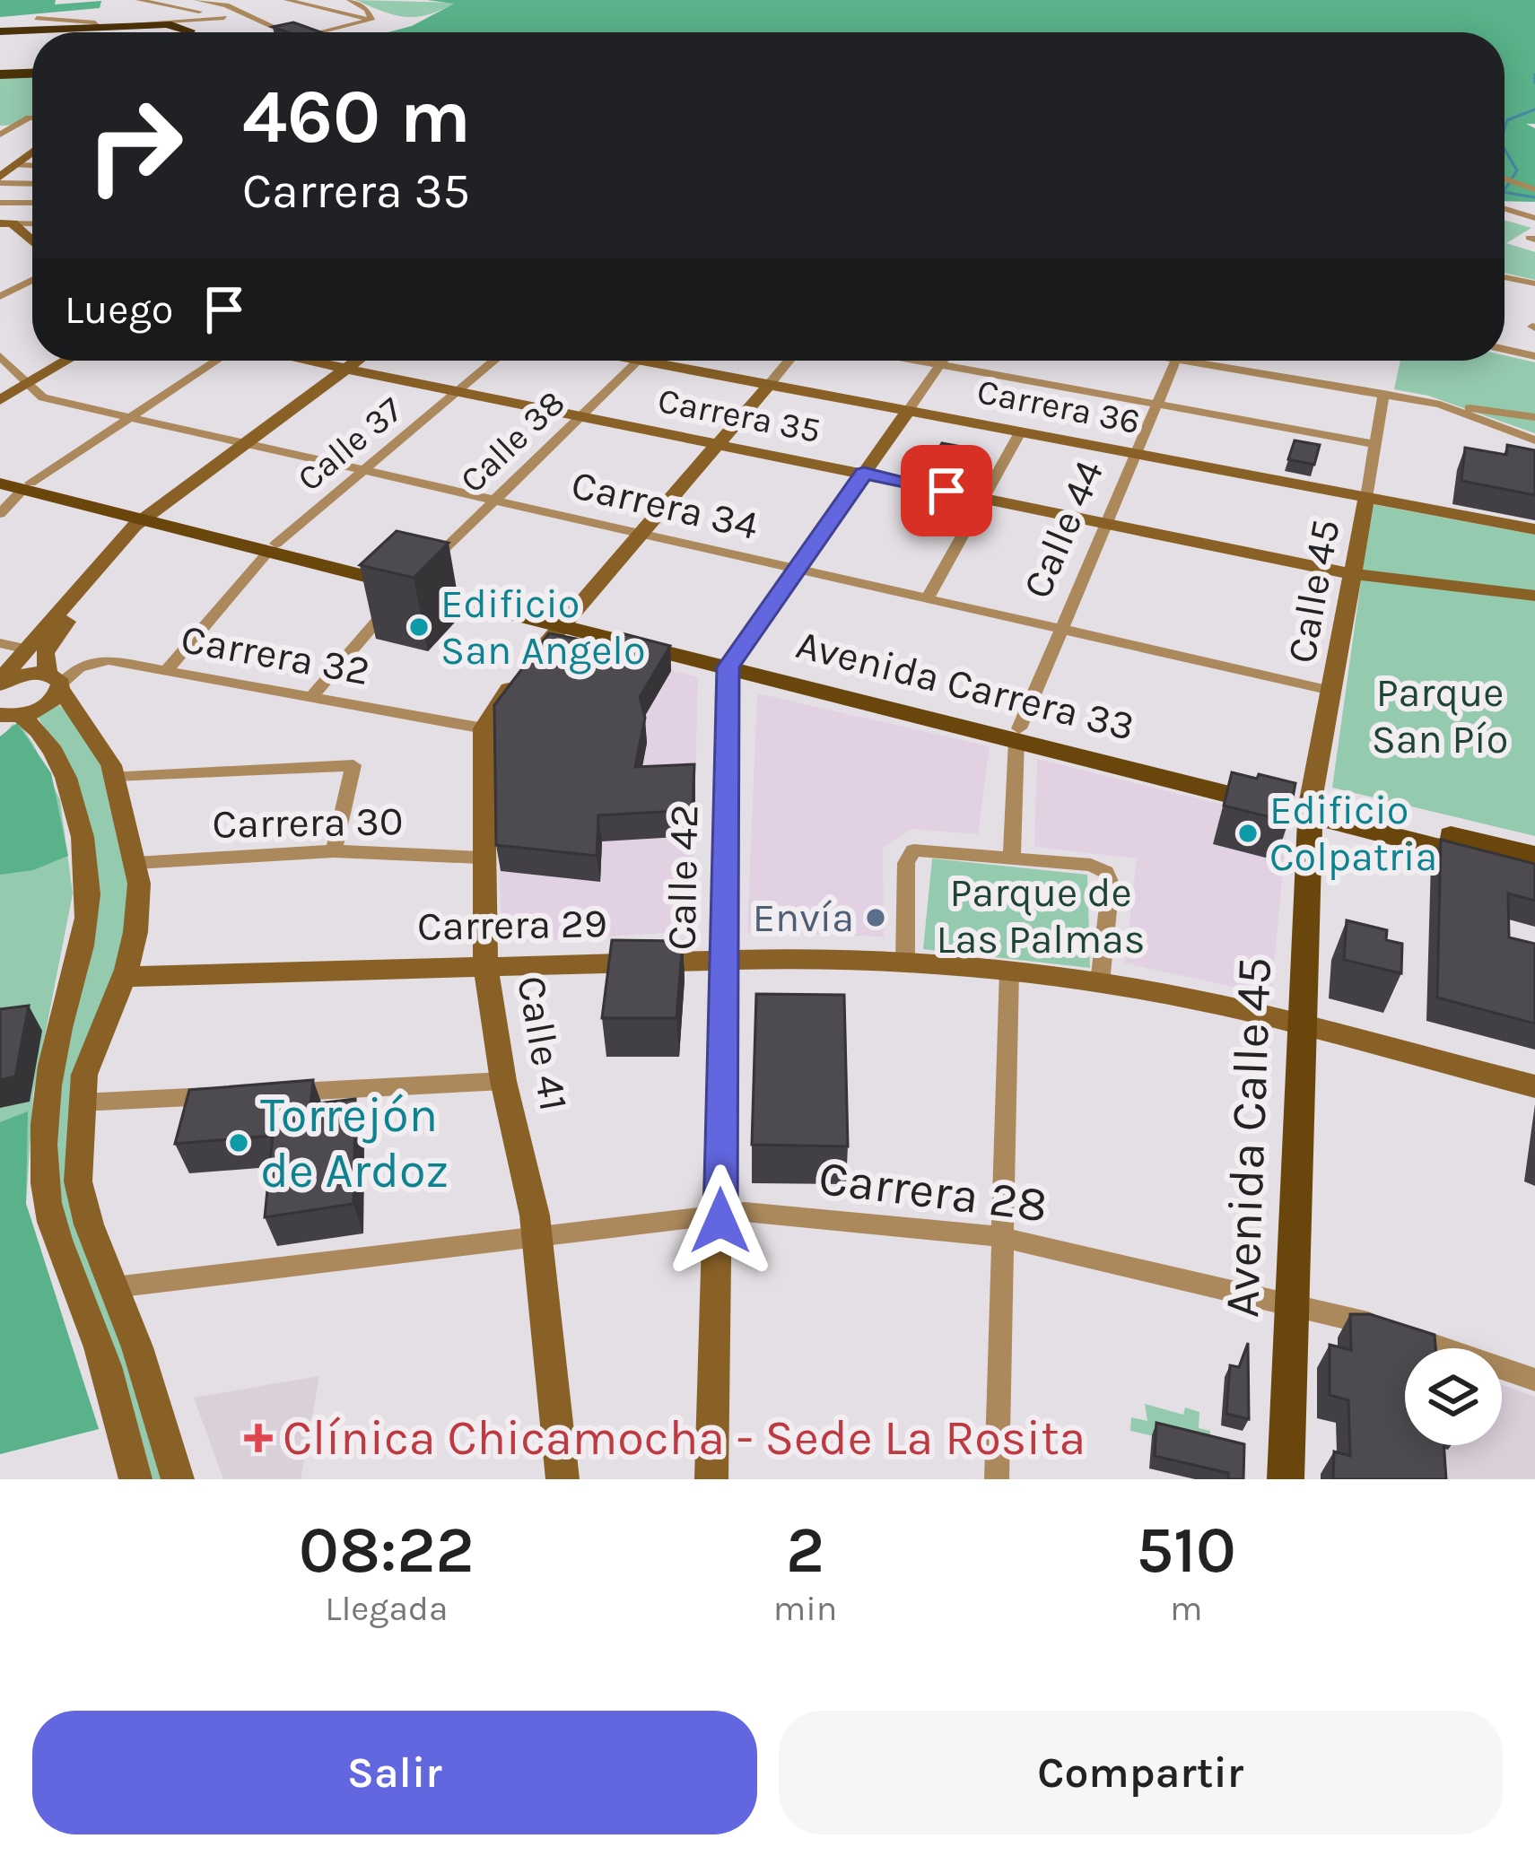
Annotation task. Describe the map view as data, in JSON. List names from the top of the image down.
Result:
{
  "streets": {
    "main road": ["Avenida Carrera 33", "Avenida Calle 45"],
    "street": [
      "Carrera 36",
      "Carrera 35",
      "Calle 38",
      "Calle 37",
      "Carrera 34",
      "Calle 44",
      "Calle 45",
      "Carrera 32",
      "Carrera 30",
      "Calle 42",
      "Carrera 29",
      "Calle 41",
      "Carrera 28"
    ]
  },
  "crossings": [
    ["Carrera 36", "Calle 44"],
    ["Carrera 36", "Calle 45"],
    ["Carrera 35", "Calle 38"],
    ["Carrera 35", "Calle 37"],
    ["Carrera 35", "Calle 44"],
    ["Carrera 35", "Calle 45"],
    ["Calle 38", "Carrera 34"],
    ["Calle 38", "Carrera 32"],
    ["Calle 38", "Avenida Carrera 33"],
    ["Calle 37", "Carrera 34"],
    ["Calle 37", "Carrera 32"],
    ["Calle 37", "Avenida Carrera 33"],
    ["Carrera 34", "Calle 44"],
    ["Carrera 34", "Calle 45"],
    ["Calle 44", "Avenida Carrera 33"],
    ["Calle 45", "Avenida Carrera 33"],
    ["Calle 45", "Avenida Calle 45"],
    ["Carrera 32", "Calle 41"],
    ["Avenida Carrera 33", "Calle 42"],
    ["Avenida Carrera 33", "Avenida Calle 45"],
    ["Carrera 30", "Calle 41"],
    ["Calle 42", "Carrera 29"],
    ["Calle 42", "Carrera 28"],
    ["Carrera 29", "Calle 41"],
    ["Carrera 29", "Avenida Calle 45"],
    ["Calle 41", "Carrera 28"],
    ["Avenida Calle 45", "Carrera 28"]
  ],
  "parks": ["Parque San Pío", "Parque de Las Palmas"],
  "places": {
    "other": [
      "Edificio San Angelo",
      "Edificio Colpatria",
      "Envía",
      "Torrejón de Ardoz"
    ],
    "health": ["Clínica Chicamocha - Sede La Rosita"]
  },
  "page": {
    "turn": ["460 m", "Carrera 35"],
    "then": "Luego",
    "eta": [
      "08:22",
      "Llegada",
      "2",
      "min",
      "510",
      "m"
    ],
    "buttons": ["Salir", "Compartir"]
  }
}
